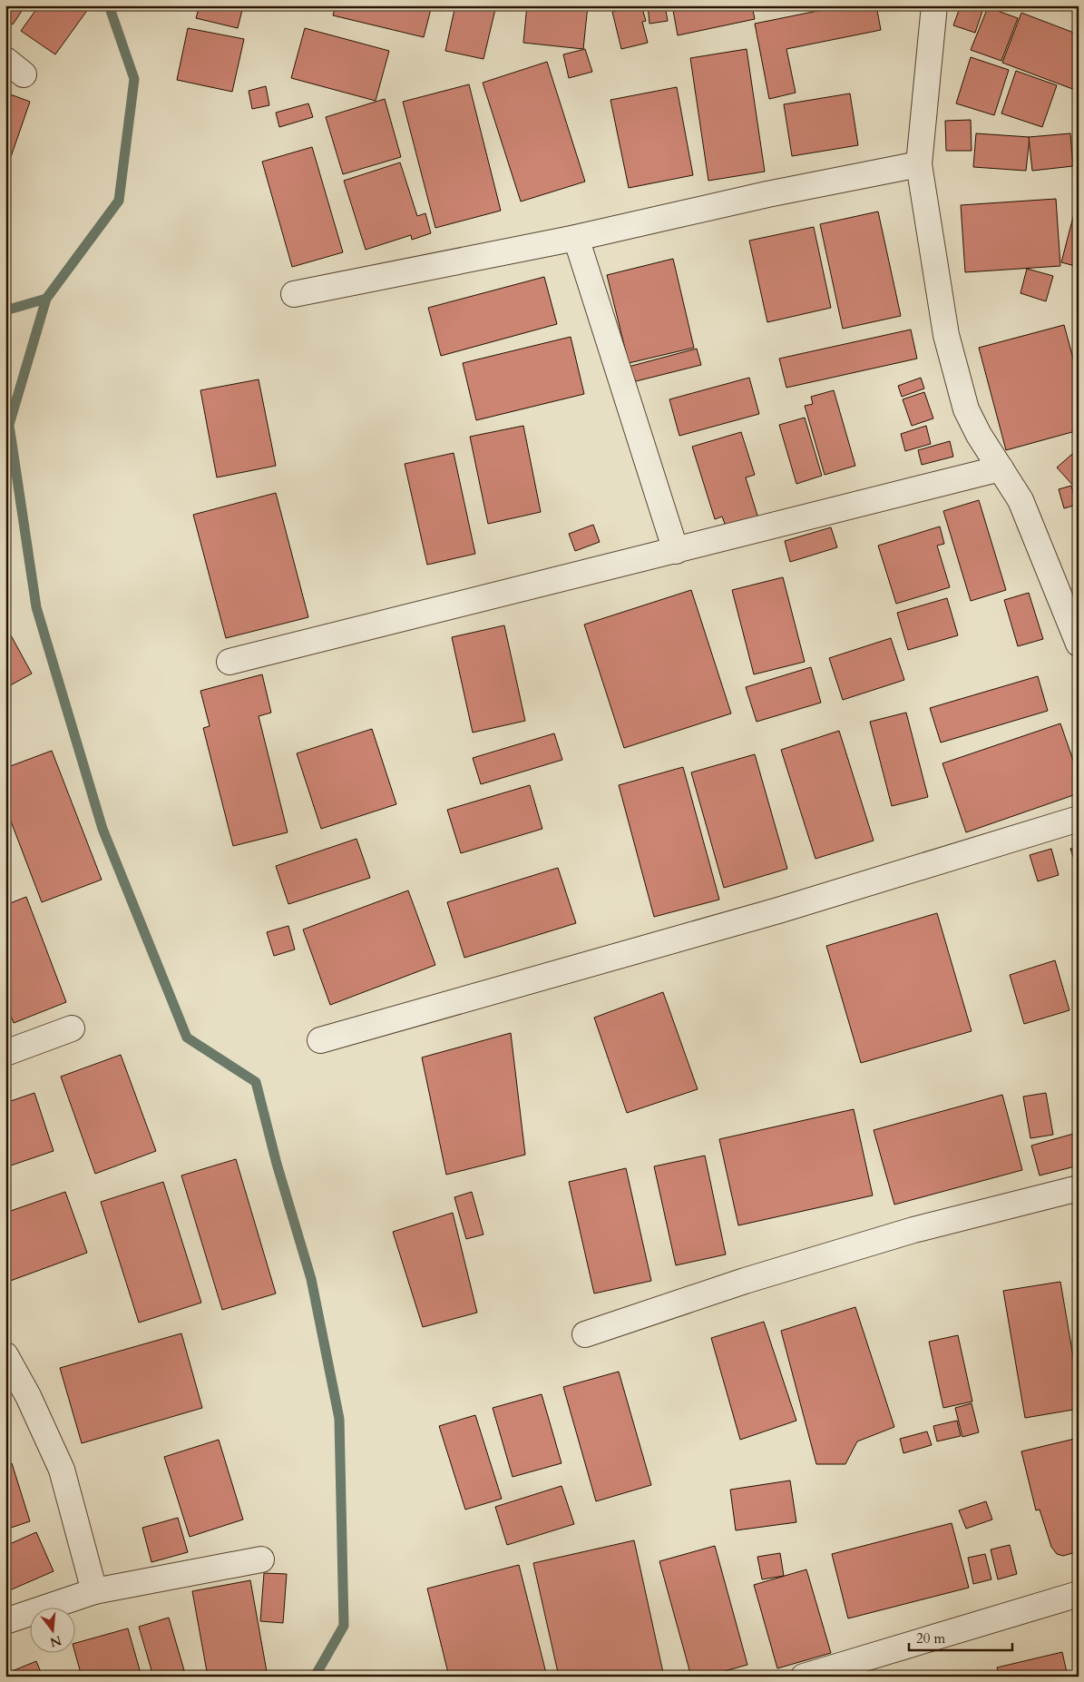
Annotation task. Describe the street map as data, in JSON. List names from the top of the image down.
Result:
{
  "scale_bar": "20 m",
  "north": "bottom"
}
